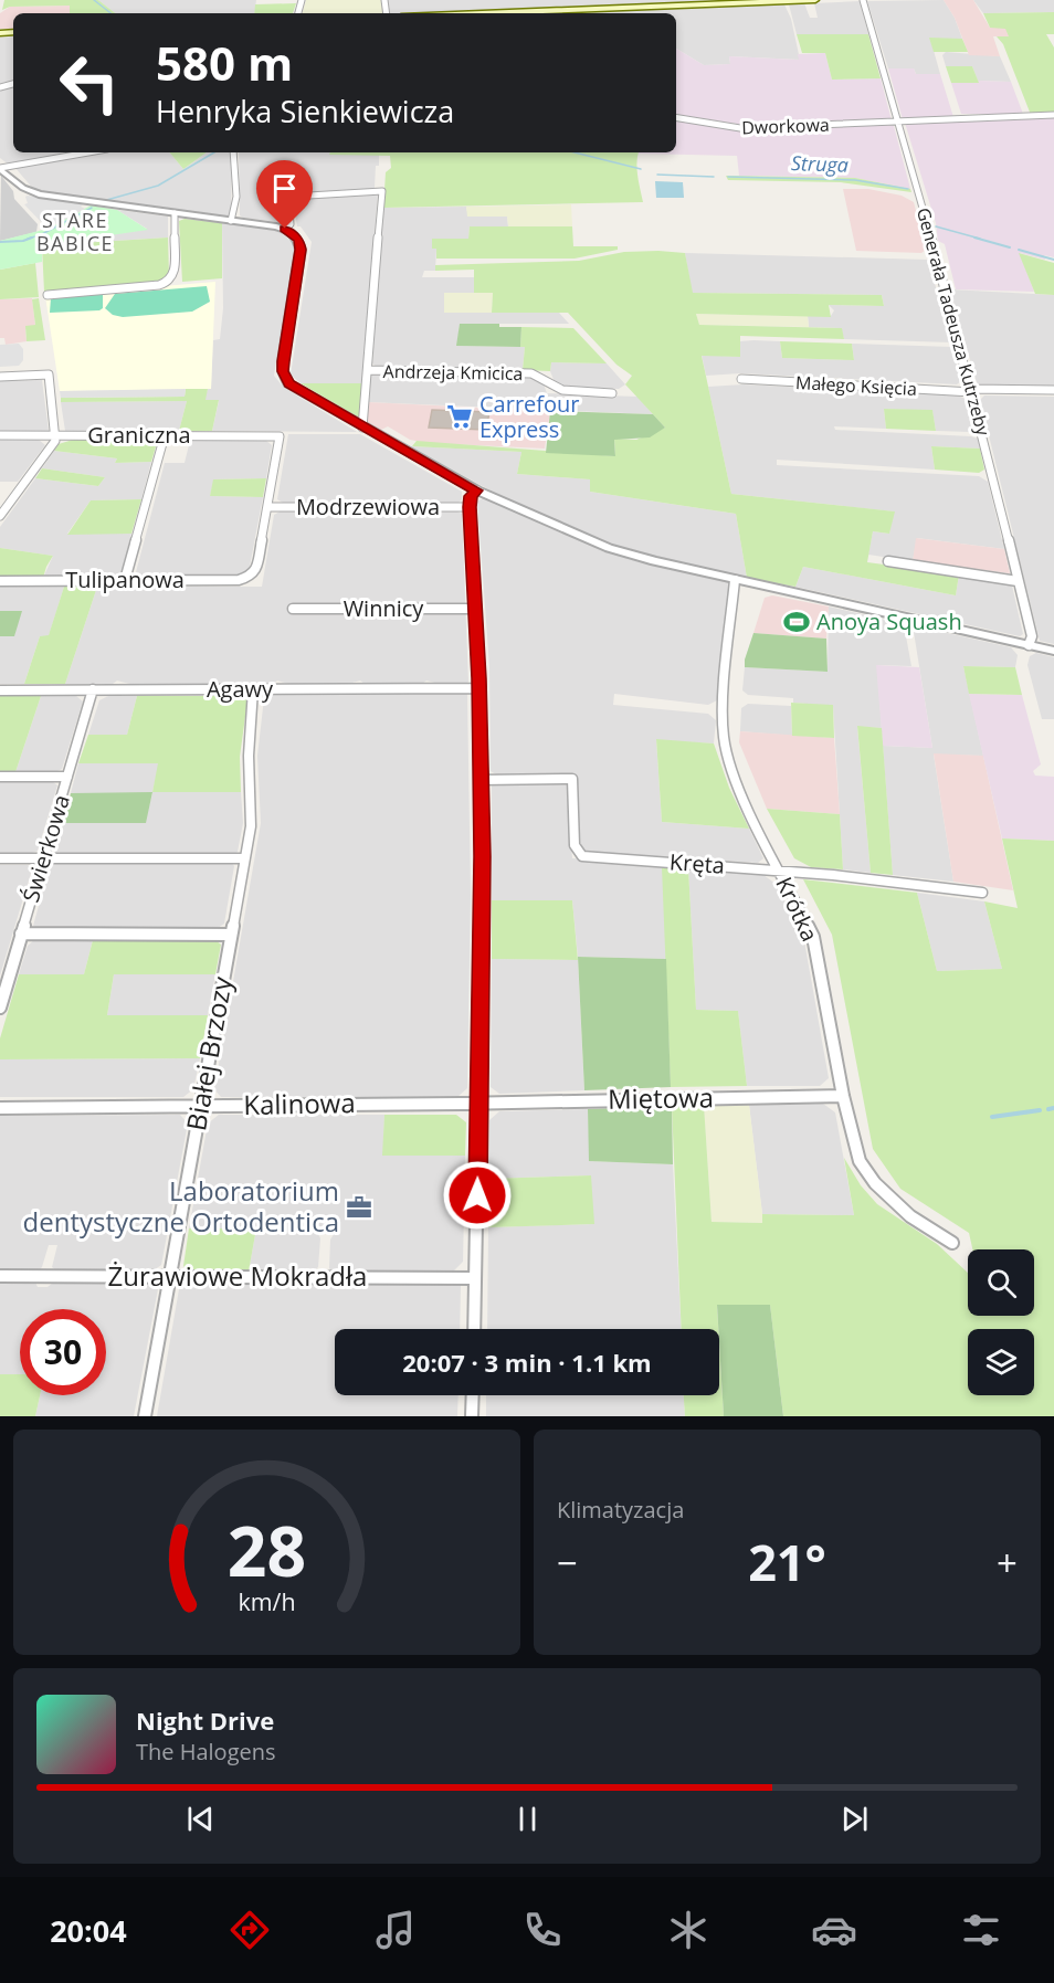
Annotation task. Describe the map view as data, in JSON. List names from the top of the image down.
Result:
{
  "streets": {
    "street": [
      "Dworkowa",
      "Generała Tadeusza Kutrzeby",
      "Andrzeja Kmicica",
      "Małego Księcia",
      "Graniczna",
      "Modrzewiowa",
      "Tulipanowa",
      "Winnicy",
      "Agawy",
      "Świerkowa",
      "Kręta",
      "Krótka",
      "Białej Brzozy",
      "Miętowa",
      "Kalinowa",
      "Żurawiowe Mokradła"
    ]
  },
  "crossings": [
    ["Dworkowa", "Generała Tadeusza Kutrzeby"],
    ["Generała Tadeusza Kutrzeby", "Małego Księcia"],
    ["Graniczna", "Modrzewiowa"],
    ["Graniczna", "Tulipanowa"],
    ["Modrzewiowa", "Tulipanowa"],
    ["Agawy", "Świerkowa"],
    ["Agawy", "Białej Brzozy"],
    ["Kręta", "Krótka"],
    ["Krótka", "Miętowa"],
    ["Białej Brzozy", "Kalinowa"],
    ["Białej Brzozy", "Żurawiowe Mokradła"],
    ["Miętowa", "Kalinowa"]
  ],
  "districts": ["STARE BABICE"],
  "water": ["Struga"],
  "places": {
    "supermarket": ["Carrefour Express"],
    "sports": ["Anoya Squash"],
    "office": ["Laboratorium dentystyczne Ortodentica"]
  },
  "page": {
    "turn": ["580 m", "Henryka Sienkiewicza"],
    "limit": "30",
    "trip": "20:07 · 3 min · 1.1 km",
    "tile": "Klimatyzacja",
    "heat": ["−", "21°", "+"],
    "song": ["Night Drive", "The Halogens"],
    "tabs": "20:04",
    "gauge": ["28", "km/h"]
  }
}
